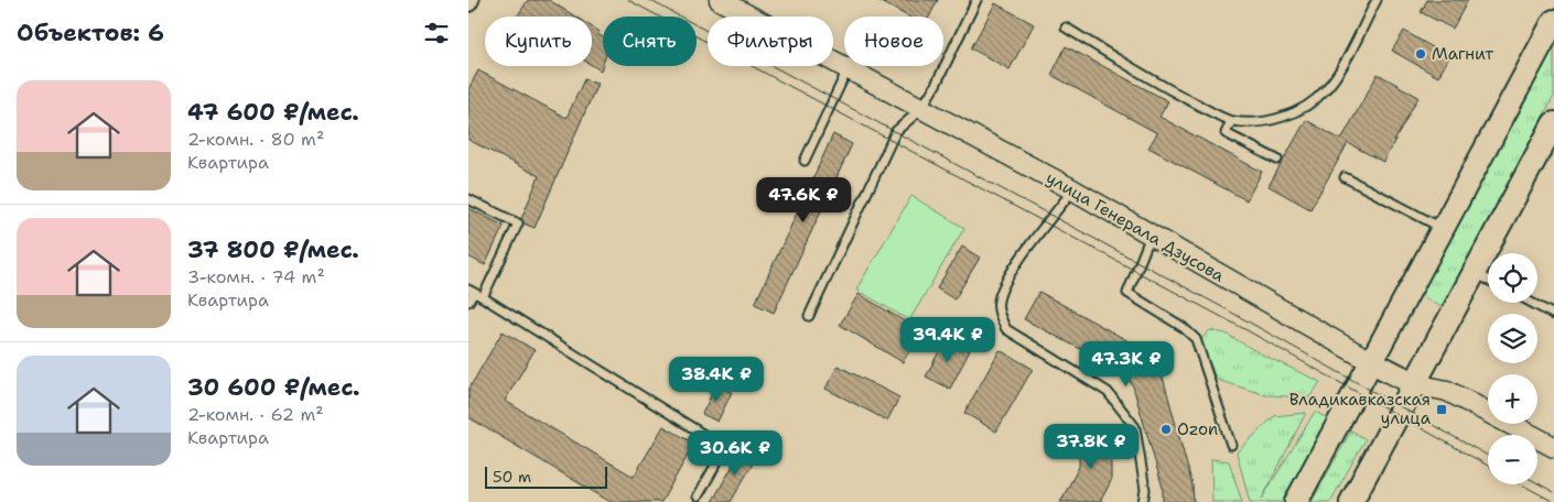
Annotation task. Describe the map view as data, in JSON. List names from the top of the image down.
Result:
{
  "streets": {
    "main road": ["улица Генерала Дзусова"]
  },
  "places": {
    "other": ["Магнит", "Ozon"],
    "transit": ["Владикавказская улица"]
  },
  "scale_bar": "50 m",
  "page": {
    "heading": "Объектов: 6",
    "chip": [
      "Купить",
      "Снять",
      "Фильтры",
      "Новое"
    ],
    "list": [
      {
        "name": "47 600 ₽/мес.",
        "note": "2-комн. · 80 m² · Квартира"
      },
      {
        "name": "37 800 ₽/мес.",
        "note": "3-комн. · 74 m² · Квартира"
      },
      {
        "name": "30 600 ₽/мес.",
        "note": "2-комн. · 62 m² · Квартира"
      }
    ],
    "price": [
      "47.6K ₽",
      "39.4K ₽",
      "47.3K ₽",
      "38.4K ₽",
      "37.8K ₽",
      "30.6K ₽"
    ],
    "map_buttons": ["+", "−"],
    "scale": "50 m"
  }
}
